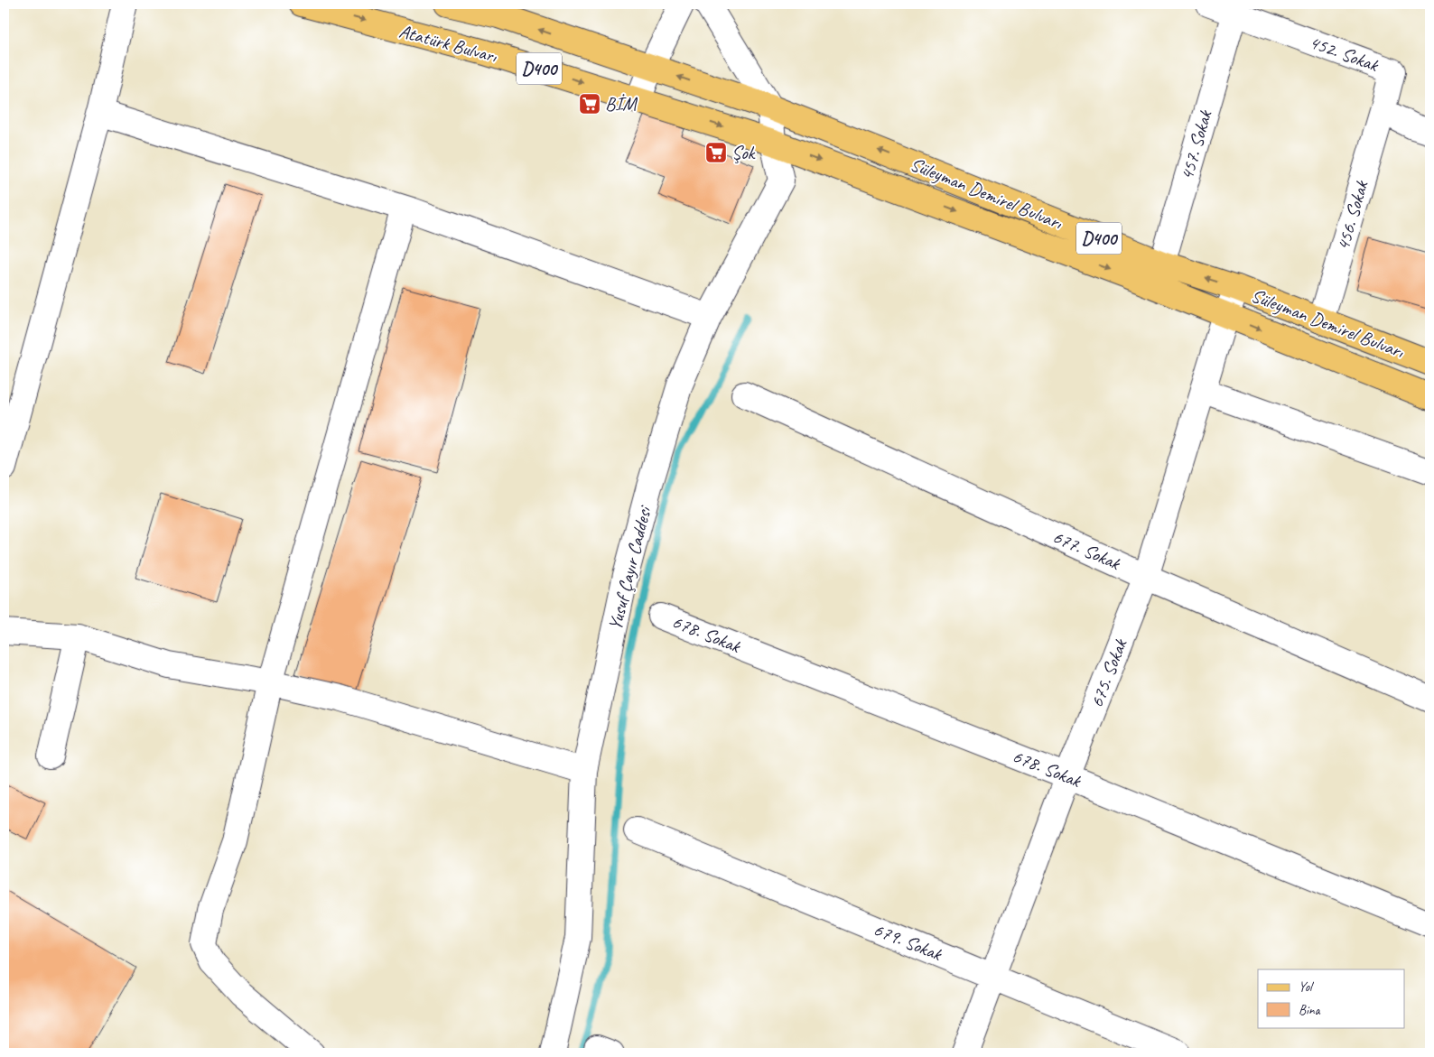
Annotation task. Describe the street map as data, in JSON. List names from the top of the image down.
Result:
{
  "streets": {
    "main road": ["Atatürk Bulvarı", "D400", "Süleyman Demirel Bulvarı"],
    "street": [
      "452. Sokak",
      "457. Sokak",
      "456. Sokak",
      "677. Sokak",
      "Yusuf Çayır Caddesi",
      "678. Sokak",
      "675. Sokak",
      "679. Sokak"
    ]
  },
  "crossings": [
    ["Atatürk Bulvarı", "Süleyman Demirel Bulvarı"],
    ["Atatürk Bulvarı", "Yusuf Çayır Caddesi"],
    ["452. Sokak", "457. Sokak"],
    ["452. Sokak", "456. Sokak"],
    ["457. Sokak", "Süleyman Demirel Bulvarı"],
    ["Süleyman Demirel Bulvarı", "456. Sokak"],
    ["Süleyman Demirel Bulvarı", "Yusuf Çayır Caddesi"],
    ["Süleyman Demirel Bulvarı", "675. Sokak"],
    ["677. Sokak", "675. Sokak"],
    ["678. Sokak", "675. Sokak"],
    ["675. Sokak", "679. Sokak"]
  ],
  "places": {
    "supermarket": ["BİM", "Şok"]
  },
  "legend": ["Yol", "Bina"]
}
